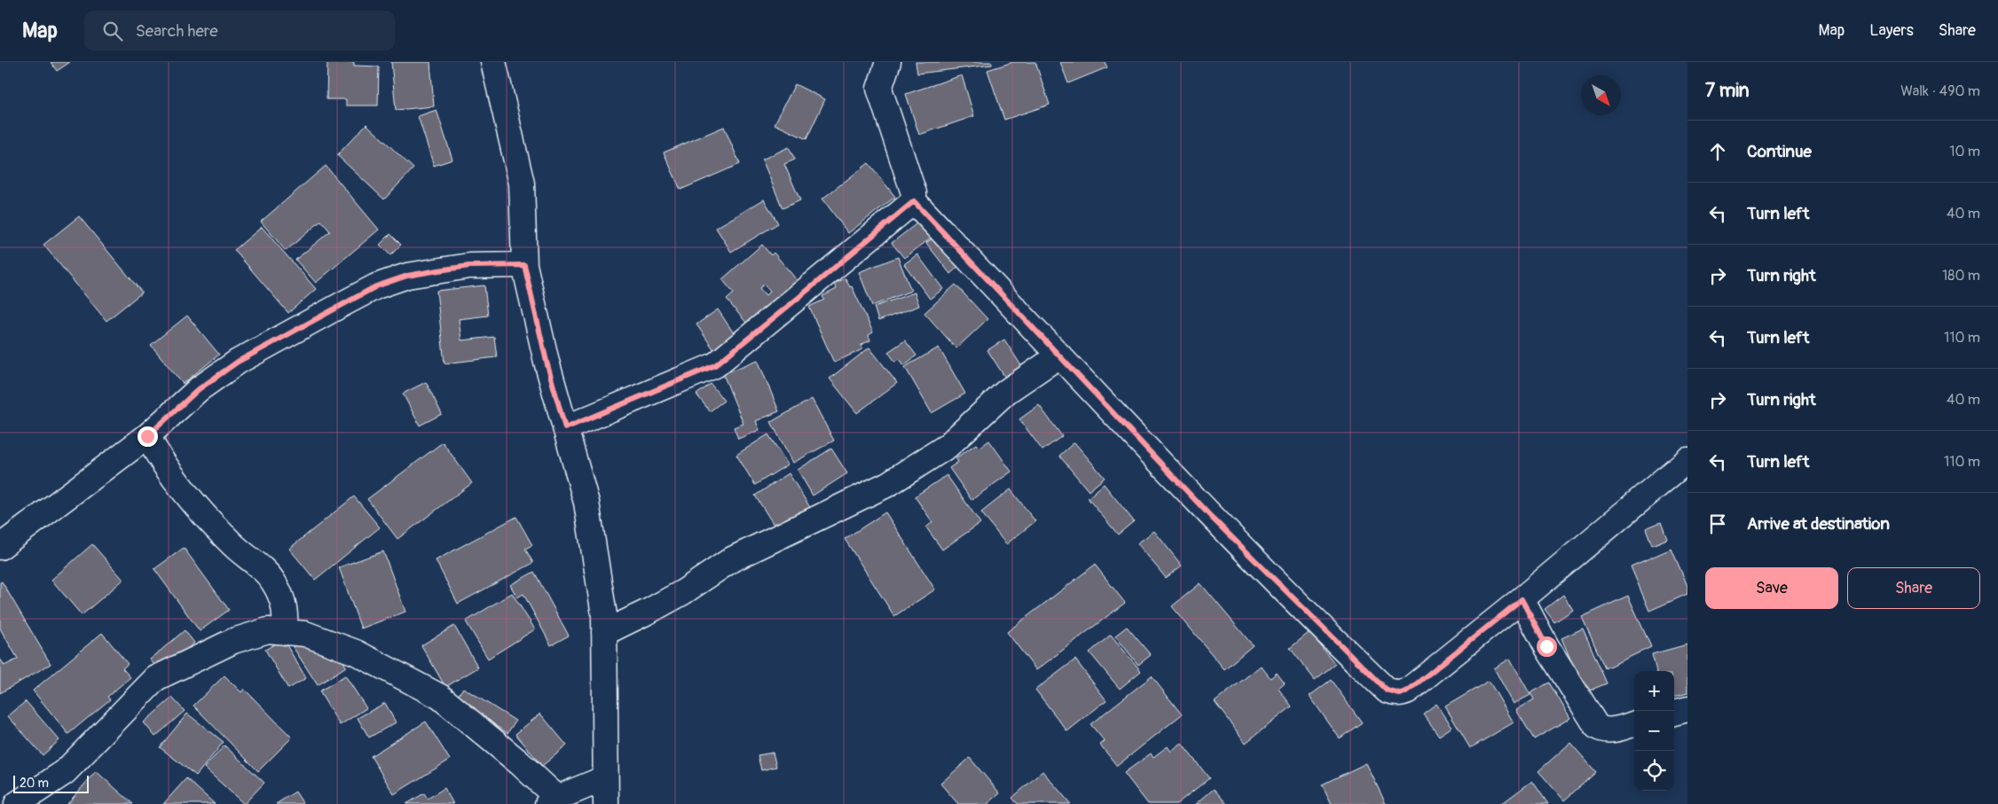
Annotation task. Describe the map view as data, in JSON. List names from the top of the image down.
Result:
{
  "scale_bar": "20 m",
  "north": "bottom right",
  "page": {
    "header": "Map",
    "search": "Search here",
    "nav": ["Map", "Layers", "Share"],
    "heading": ["7 min", "Walk · 490 m"],
    "list": [
      ["Continue", "10 m"],
      ["Turn left", "40 m"],
      ["Turn right", "180 m"],
      ["Turn left", "110 m"],
      ["Turn right", "40 m"],
      ["Turn left", "110 m"],
      "Arrive at destination"
    ],
    "buttons": ["Save", "Share"],
    "map_buttons": ["+", "−"],
    "scale": "20 m"
  }
}
